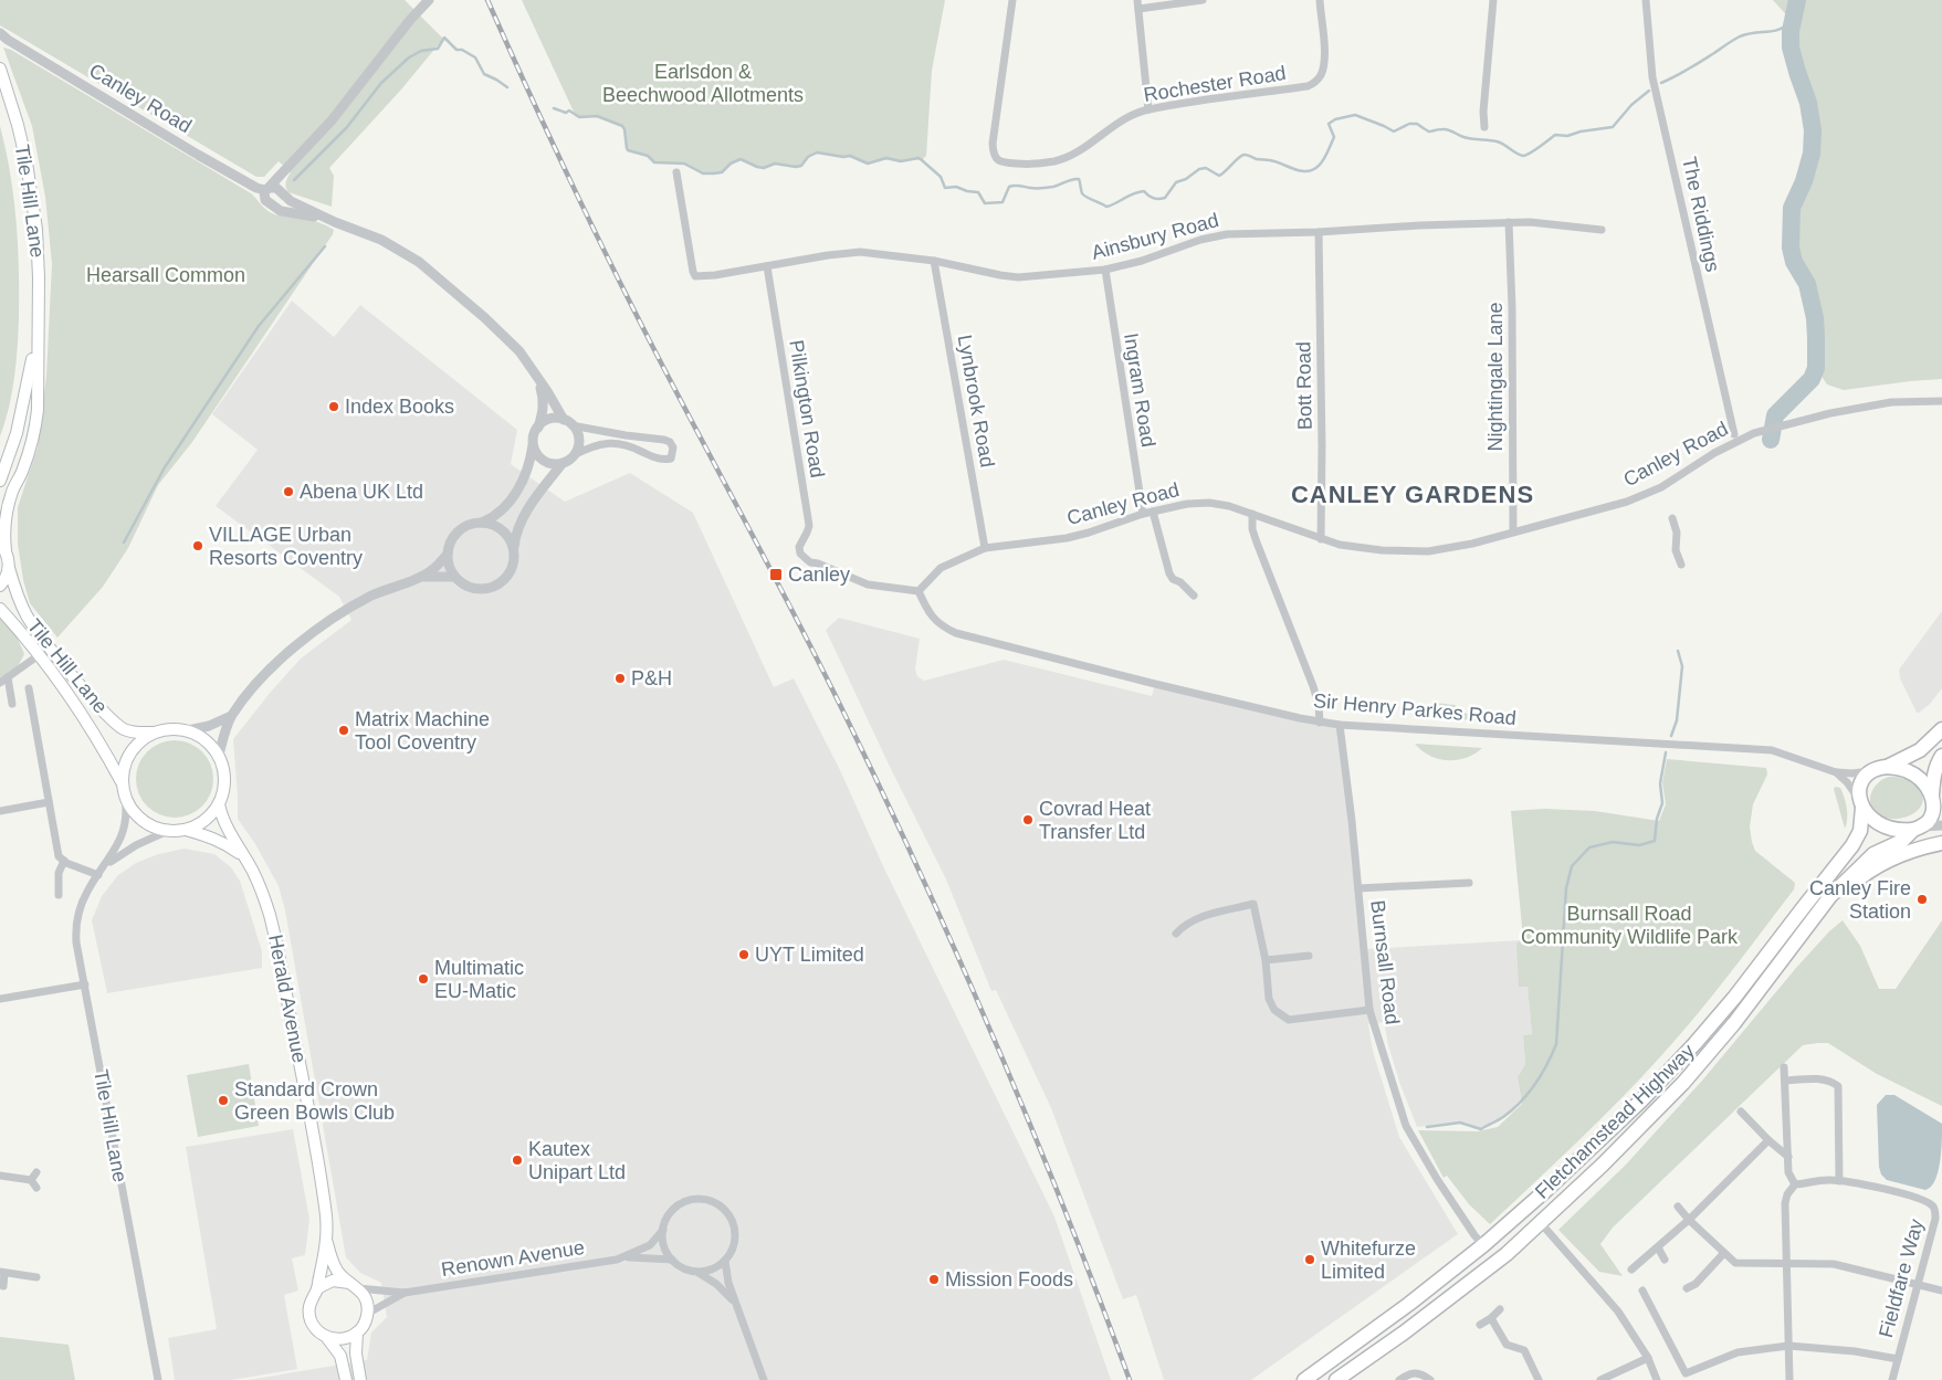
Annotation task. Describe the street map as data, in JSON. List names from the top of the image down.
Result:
{
  "streets": {
    "highway": ["Fletchamstead Highway"],
    "main road": ["Tile Hill Lane", "Herald Avenue"],
    "street": [
      "Rochester Road",
      "Canley Road",
      "The Riddings",
      "Ainsbury Road",
      "Nightingale Lane",
      "Bott Road",
      "Ingram Road",
      "Lynbrook Road",
      "Pilkington Road",
      "Sir Henry Parkes Road",
      "Burnsall Road",
      "Renown Avenue",
      "Fieldfare Way"
    ]
  },
  "crossings": [
    ["Canley Road", "Nightingale Lane"],
    ["Canley Road", "Bott Road"],
    ["Canley Road", "Ingram Road"],
    ["Canley Road", "Lynbrook Road"],
    ["Canley Road", "Pilkington Road"],
    ["Canley Road", "Sir Henry Parkes Road"],
    ["Tile Hill Lane", "Herald Avenue"],
    ["Ainsbury Road", "Nightingale Lane"],
    ["Ainsbury Road", "Bott Road"],
    ["Ainsbury Road", "Ingram Road"],
    ["Ainsbury Road", "Lynbrook Road"],
    ["Ainsbury Road", "Pilkington Road"],
    ["Pilkington Road", "Sir Henry Parkes Road"],
    ["Sir Henry Parkes Road", "Burnsall Road"],
    ["Sir Henry Parkes Road", "Fletchamstead Highway"],
    ["Burnsall Road", "Fletchamstead Highway"],
    ["Herald Avenue", "Renown Avenue"]
  ],
  "districts": ["CANLEY GARDENS"],
  "parks": ["Earlsdon & Beechwood Allotments", "Hearsall Common", "Burnsall Road Community Wildlife Park"],
  "places": {
    "other": [
      "Index Books",
      "Abena UK Ltd",
      "VILLAGE Urban Resorts Coventry",
      "P&H",
      "Matrix Machine Tool Coventry",
      "Covrad Heat Transfer Ltd",
      "Canley Fire Station",
      "UYT Limited",
      "Multimatic EU-Matic",
      "Standard Crown Green Bowls Club",
      "Kautex Unipart Ltd",
      "Whitefurze Limited",
      "Mission Foods"
    ],
    "transit": ["Canley"]
  }
}
